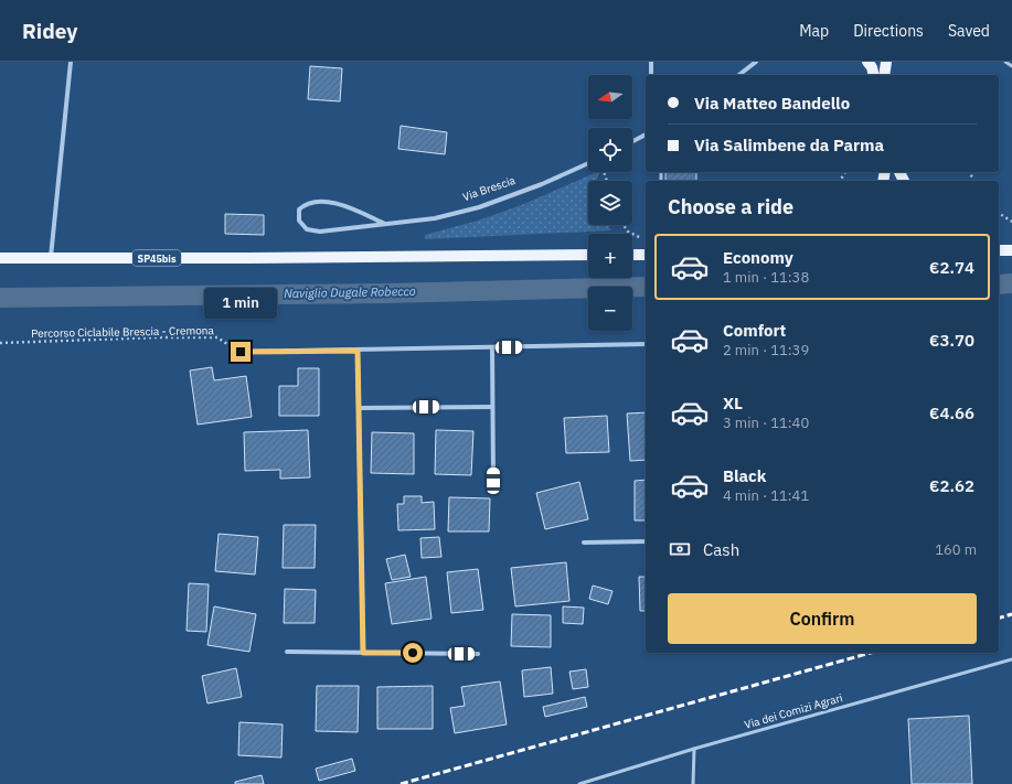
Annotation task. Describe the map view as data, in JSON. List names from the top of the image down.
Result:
{
  "streets": {
    "main road": ["SP45bis"],
    "street": ["Via Brescia"],
    "lane": ["Via dei Comizi Agrari"],
    "path": ["Percorso Ciclabile Brescia - Cremona"]
  },
  "water": ["Naviglio Dugale Robecco"],
  "north": "left",
  "page": {
    "header": "Ridey",
    "nav": ["Map", "Directions", "Saved"],
    "map_buttons": ["+", "−"],
    "banner": ["Via Matteo Bandello", "Via Salimbene da Parma"],
    "heading": "Choose a ride",
    "list": [
      {
        "name": "Economy",
        "note": "1 min · 11:38",
        "value": "€2.74"
      },
      {
        "name": "Comfort",
        "note": "2 min · 11:39",
        "value": "€3.70"
      },
      {
        "name": "XL",
        "note": "3 min · 11:40",
        "value": "€4.66"
      },
      {
        "name": "Black",
        "note": "4 min · 11:41",
        "value": "€2.62"
      }
    ],
    "bubble": "1 min",
    "pay": ["Cash", "160 m"],
    "buttons": "Confirm"
  }
}
